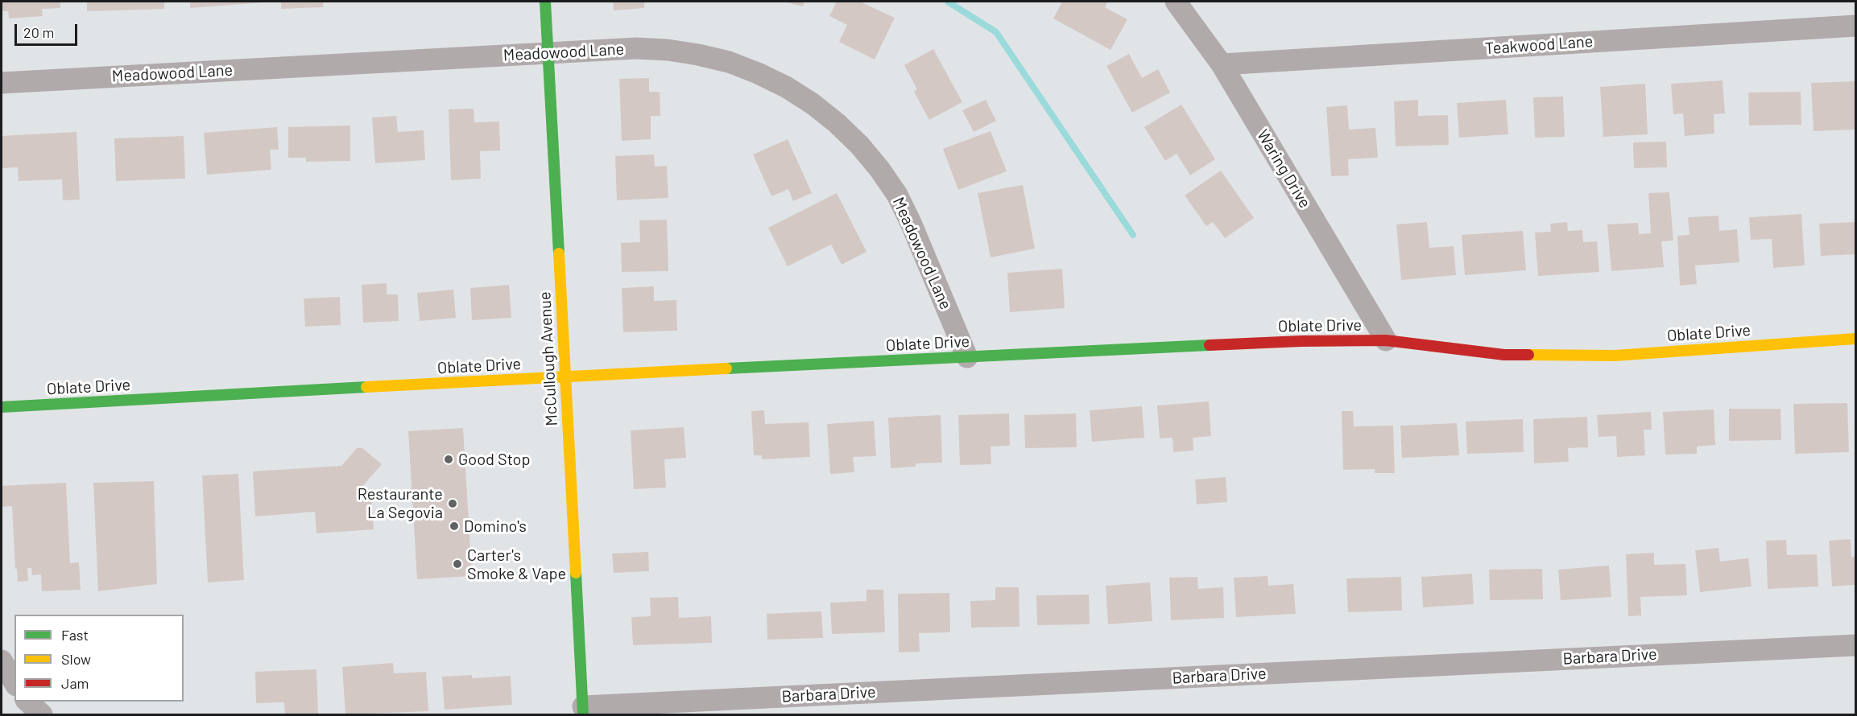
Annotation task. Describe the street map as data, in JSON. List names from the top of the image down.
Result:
{
  "streets": {
    "street": [
      "Teakwood Lane",
      "Meadowood Lane",
      "Waring Drive",
      "Oblate Drive",
      "McCullough Avenue",
      "Barbara Drive"
    ]
  },
  "crossings": [
    ["Teakwood Lane", "Waring Drive"],
    ["Meadowood Lane", "Oblate Drive"],
    ["Meadowood Lane", "McCullough Avenue"],
    ["Waring Drive", "Oblate Drive"],
    ["Oblate Drive", "McCullough Avenue"],
    ["McCullough Avenue", "Barbara Drive"]
  ],
  "places": [
    "Good Stop",
    "Restaurante La Segovia",
    "Domino's",
    "Carter's Smoke & Vape"
  ],
  "legend": ["Fast", "Slow", "Jam"],
  "scale_bar": "20 m"
}
